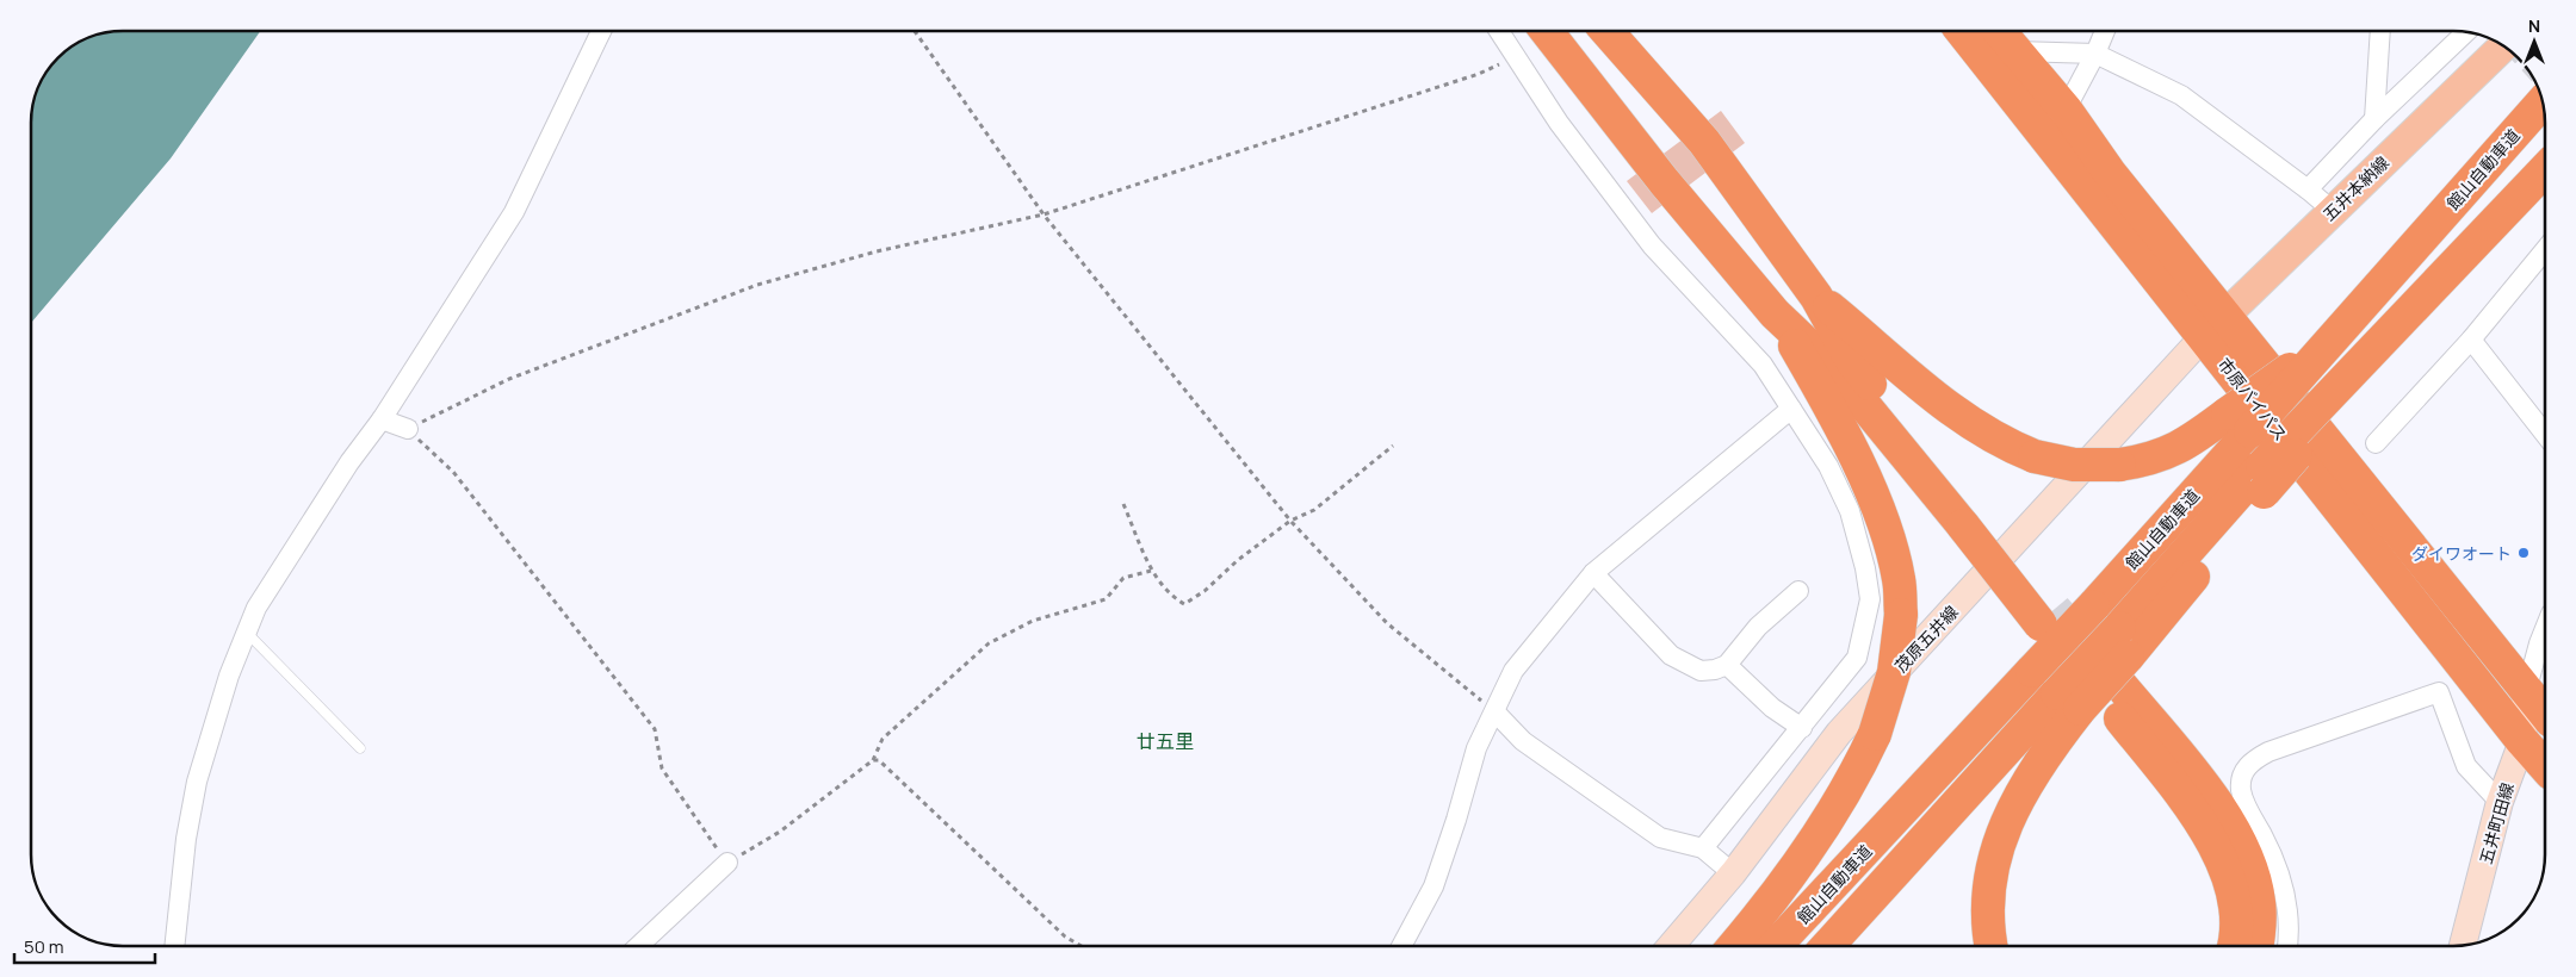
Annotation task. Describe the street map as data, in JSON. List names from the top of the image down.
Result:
{
  "streets": {
    "highway": ["館山自動車道", "市原バイパス"],
    "main road": ["五井本納線", "茂原五井線", "五井町田線"]
  },
  "crossings": [
    ["五井本納線", "市原バイパス"],
    ["五井本納線", "茂原五井線"],
    ["市原バイパス", "茂原五井線"],
    ["市原バイパス", "五井町田線"]
  ],
  "districts": ["廿五里"],
  "places": ["ダイワオート"],
  "scale_bar": "50 m",
  "north": "top"
}
